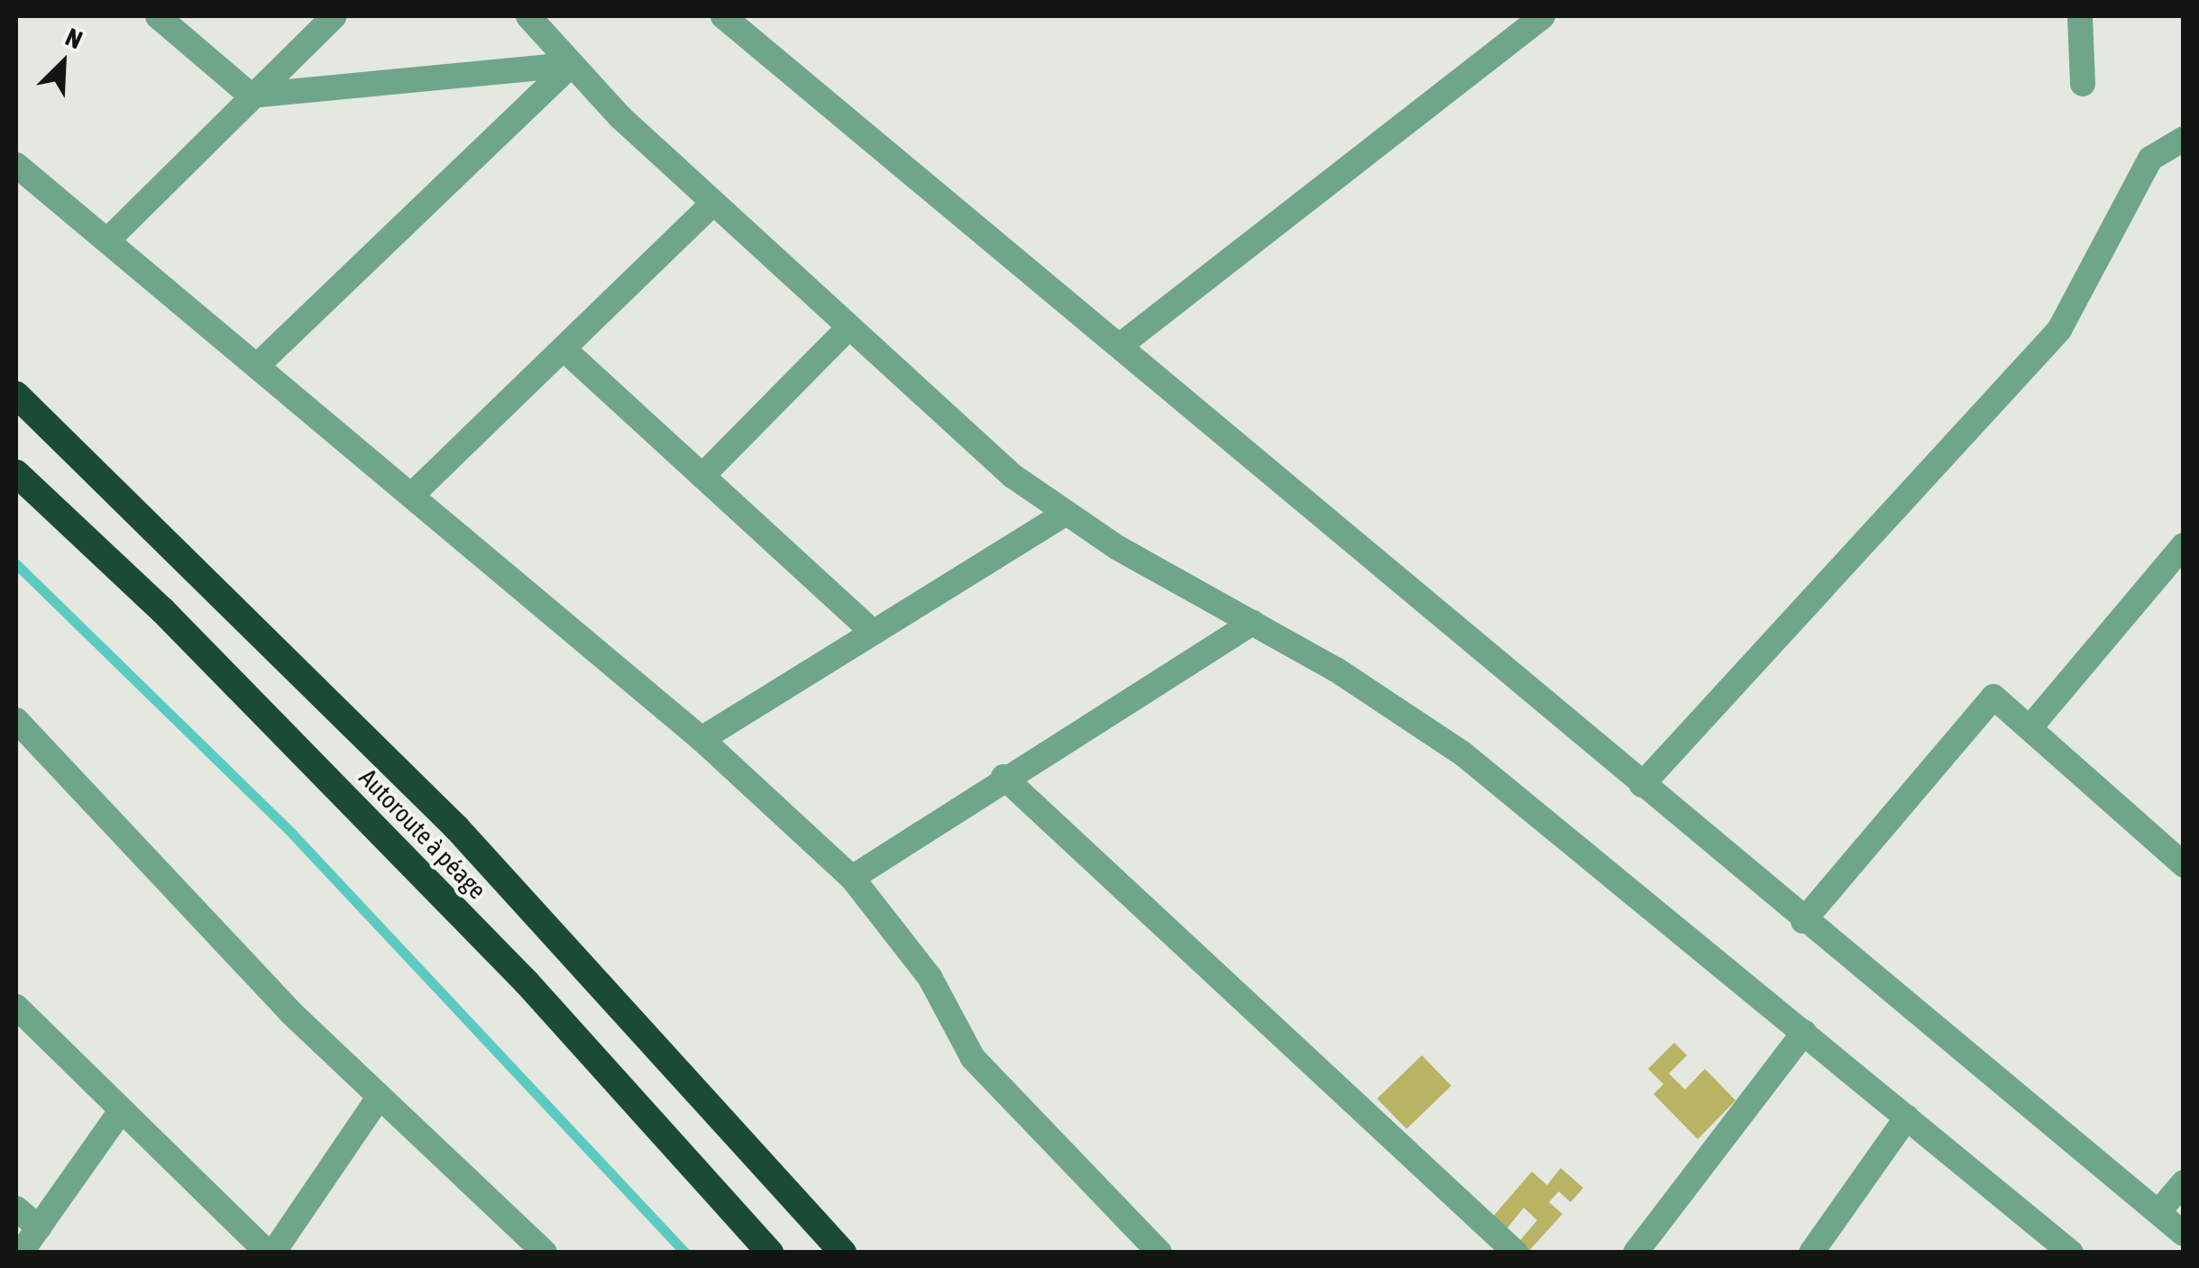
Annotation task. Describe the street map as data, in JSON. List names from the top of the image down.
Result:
{
  "streets": {
    "highway": ["Autoroute à péage"]
  },
  "north": "top right"
}
